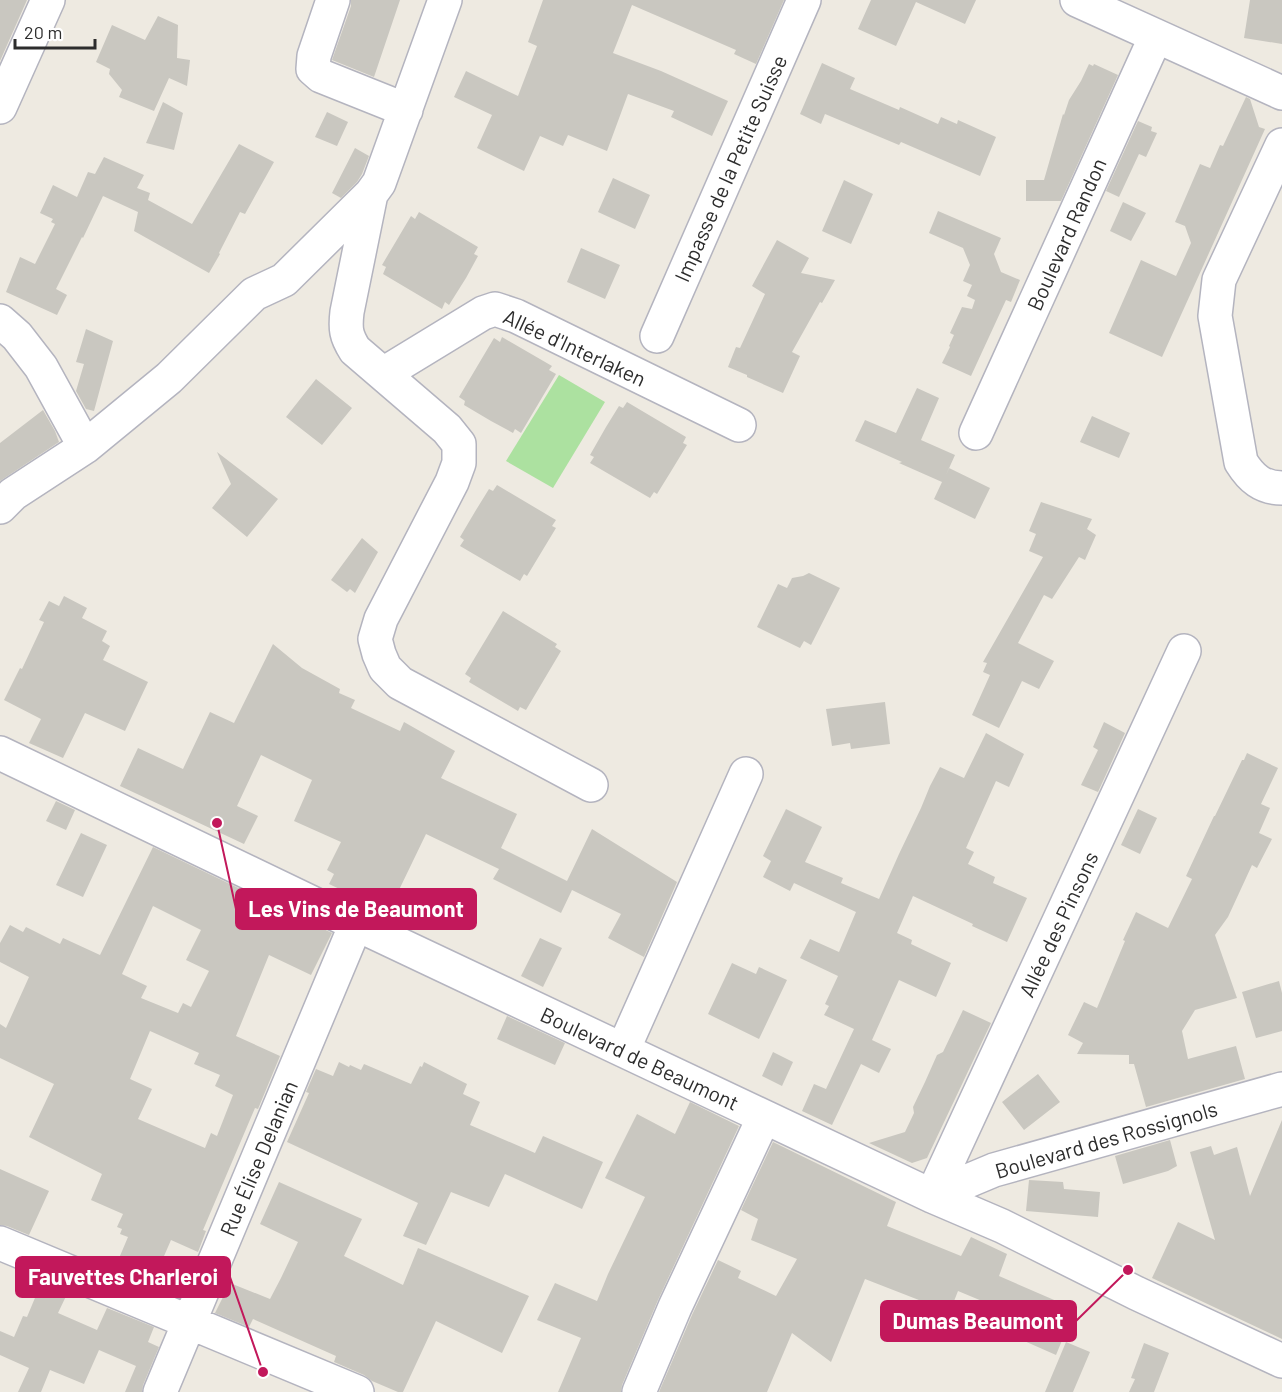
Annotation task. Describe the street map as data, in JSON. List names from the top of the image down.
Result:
{
  "streets": {
    "street": [
      "Impasse de la Petite Suisse",
      "Boulevard Randon",
      "Allée d'Interlaken",
      "Allée des Pinsons",
      "Boulevard de Beaumont",
      "Boulevard des Rossignols",
      "Rue Élise Delanian"
    ]
  },
  "crossings": [
    ["Allée des Pinsons", "Boulevard de Beaumont"],
    ["Allée des Pinsons", "Boulevard des Rossignols"],
    ["Boulevard de Beaumont", "Boulevard des Rossignols"],
    ["Boulevard de Beaumont", "Rue Élise Delanian"]
  ],
  "places": ["Les Vins de Beaumont", "Dumas Beaumont", "Fauvettes Charleroi"],
  "scale_bar": "20 m"
}
